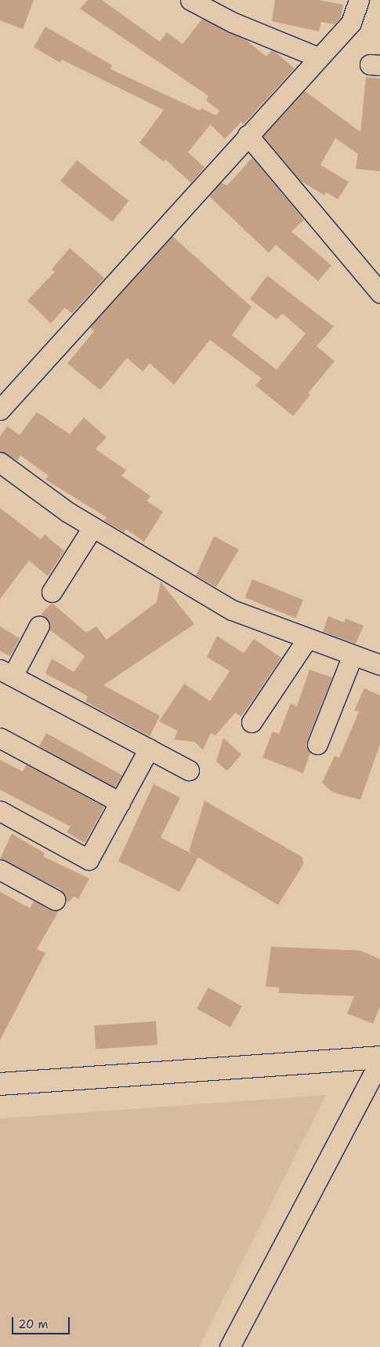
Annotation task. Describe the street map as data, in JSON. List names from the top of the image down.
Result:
{
  "scale_bar": "20 m"
}
